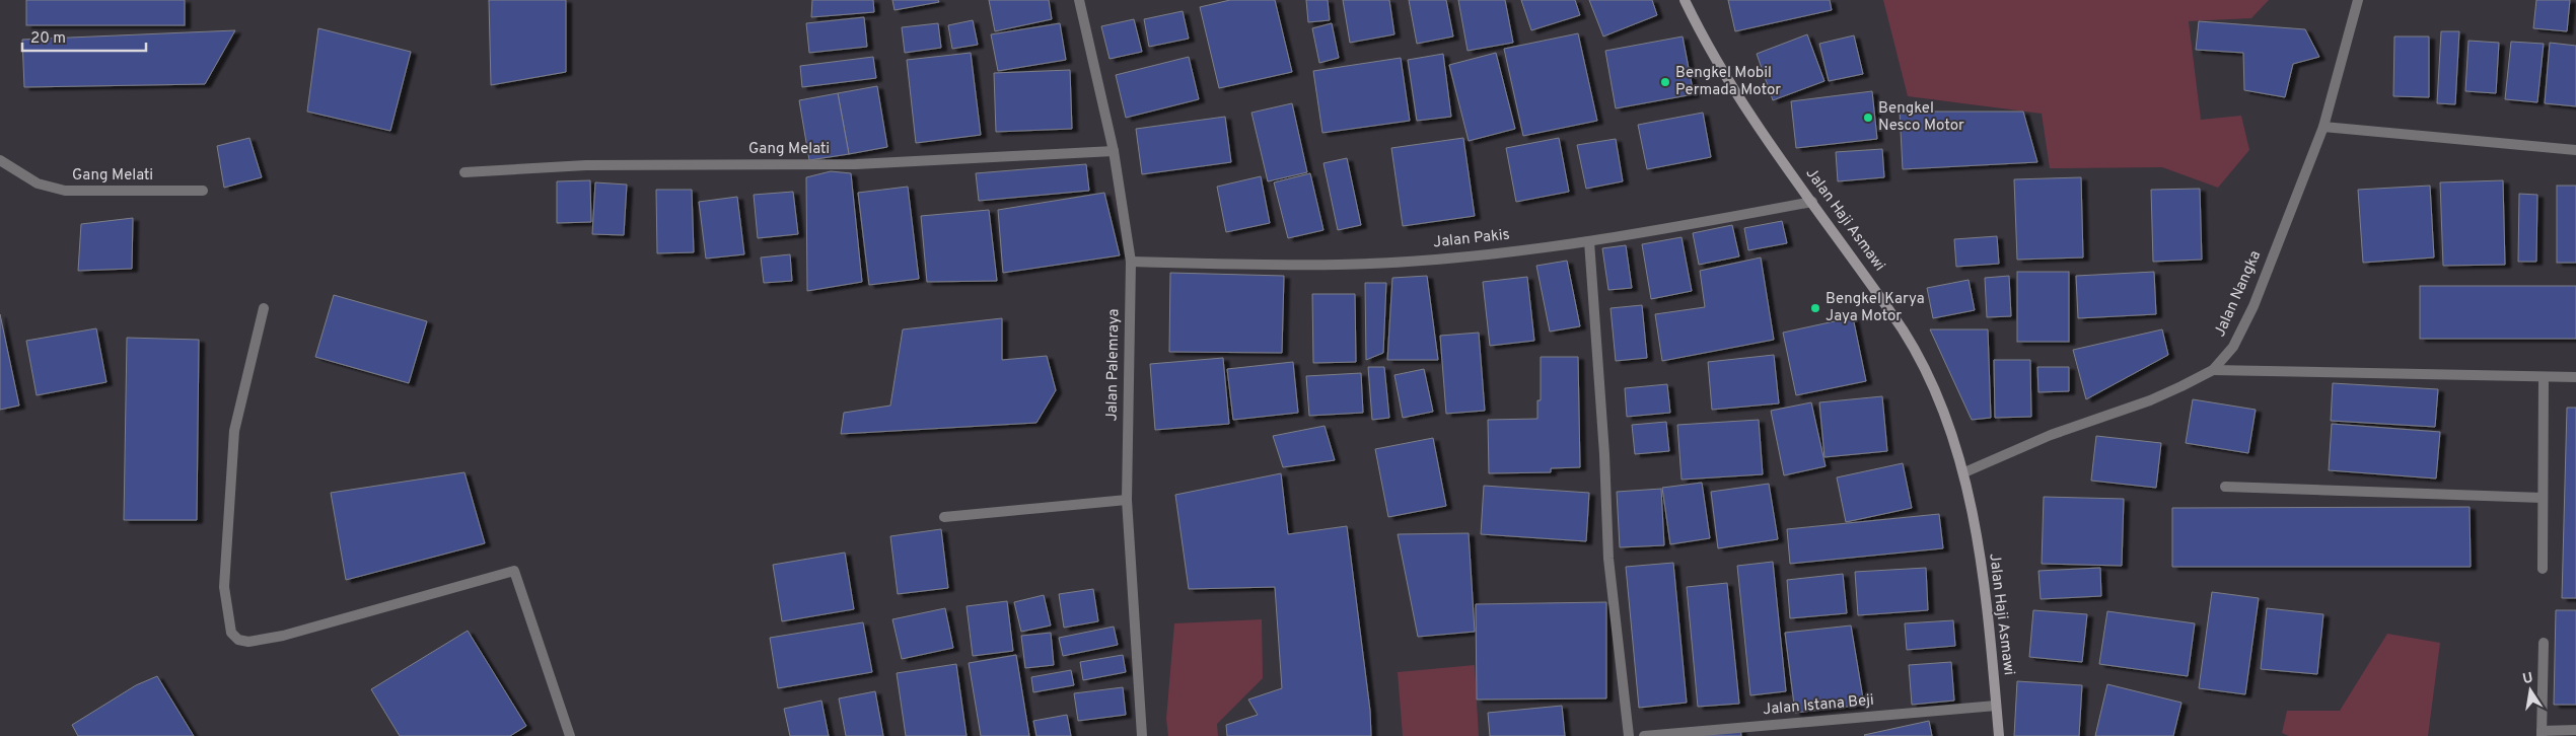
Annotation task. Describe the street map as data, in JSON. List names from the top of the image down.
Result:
{
  "streets": {
    "street": [
      "Gang Melati",
      "Jalan Haji Asmawi",
      "Jalan Pakis",
      "Jalan Nangka",
      "Jalan Palemraya",
      "Jalan Istana Beji"
    ]
  },
  "crossings": [
    ["Gang Melati", "Jalan Palemraya"],
    ["Jalan Haji Asmawi", "Jalan Pakis"],
    ["Jalan Haji Asmawi", "Jalan Nangka"],
    ["Jalan Haji Asmawi", "Jalan Istana Beji"],
    ["Jalan Pakis", "Jalan Palemraya"]
  ],
  "places": ["Bengkel Mobil Permada Motor", "Bengkel Nesco Motor", "Bengkel Karya Jaya Motor"],
  "scale_bar": "20 m",
  "north": "top"
}
